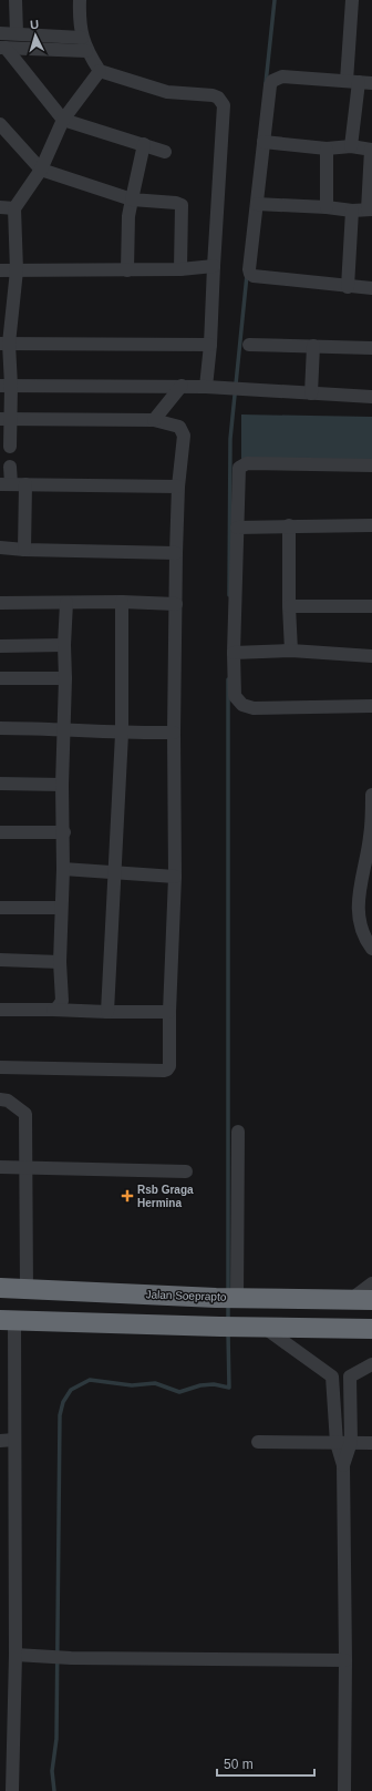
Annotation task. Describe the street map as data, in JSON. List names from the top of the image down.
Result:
{
  "streets": {
    "highway": ["Jalan Soeprapto"]
  },
  "places": {
    "health": ["Rsb Graga Hermina"]
  },
  "scale_bar": "50 m",
  "north": "top"
}
